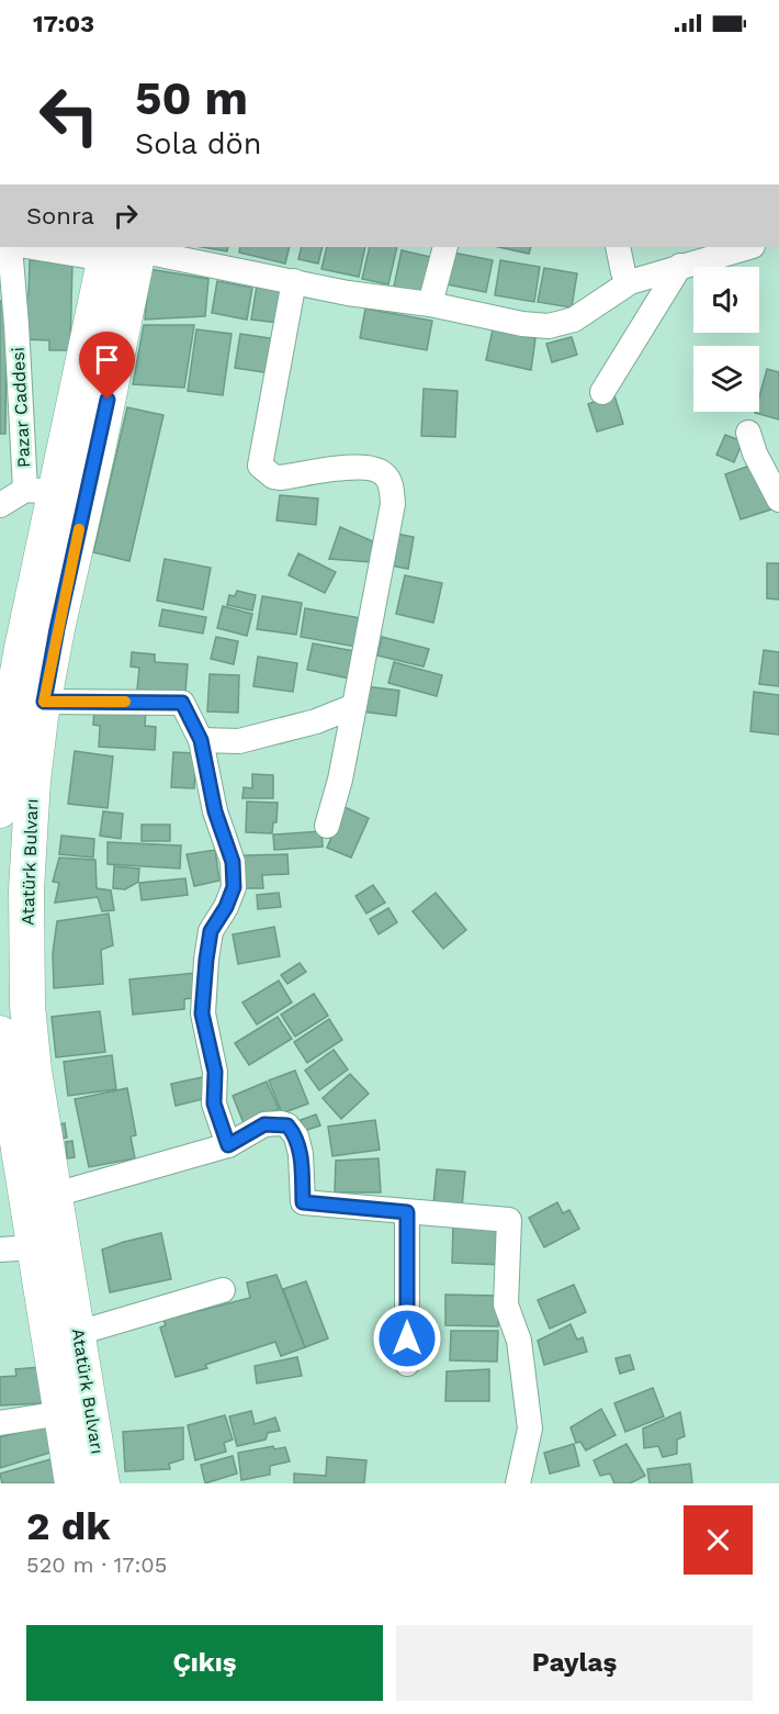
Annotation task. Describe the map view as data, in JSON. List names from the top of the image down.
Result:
{
  "streets": {
    "highway": ["Atatürk Bulvarı"],
    "street": ["Pazar Caddesi"]
  },
  "crossings": [
    ["Pazar Caddesi", "Atatürk Bulvarı"]
  ],
  "page": {
    "status": "17:03",
    "turn": ["50 m", "Sola dön"],
    "then": "Sonra",
    "heading": ["2 dk", "520 m · 17:05"],
    "buttons": ["Çıkış", "Paylaş"]
  }
}
